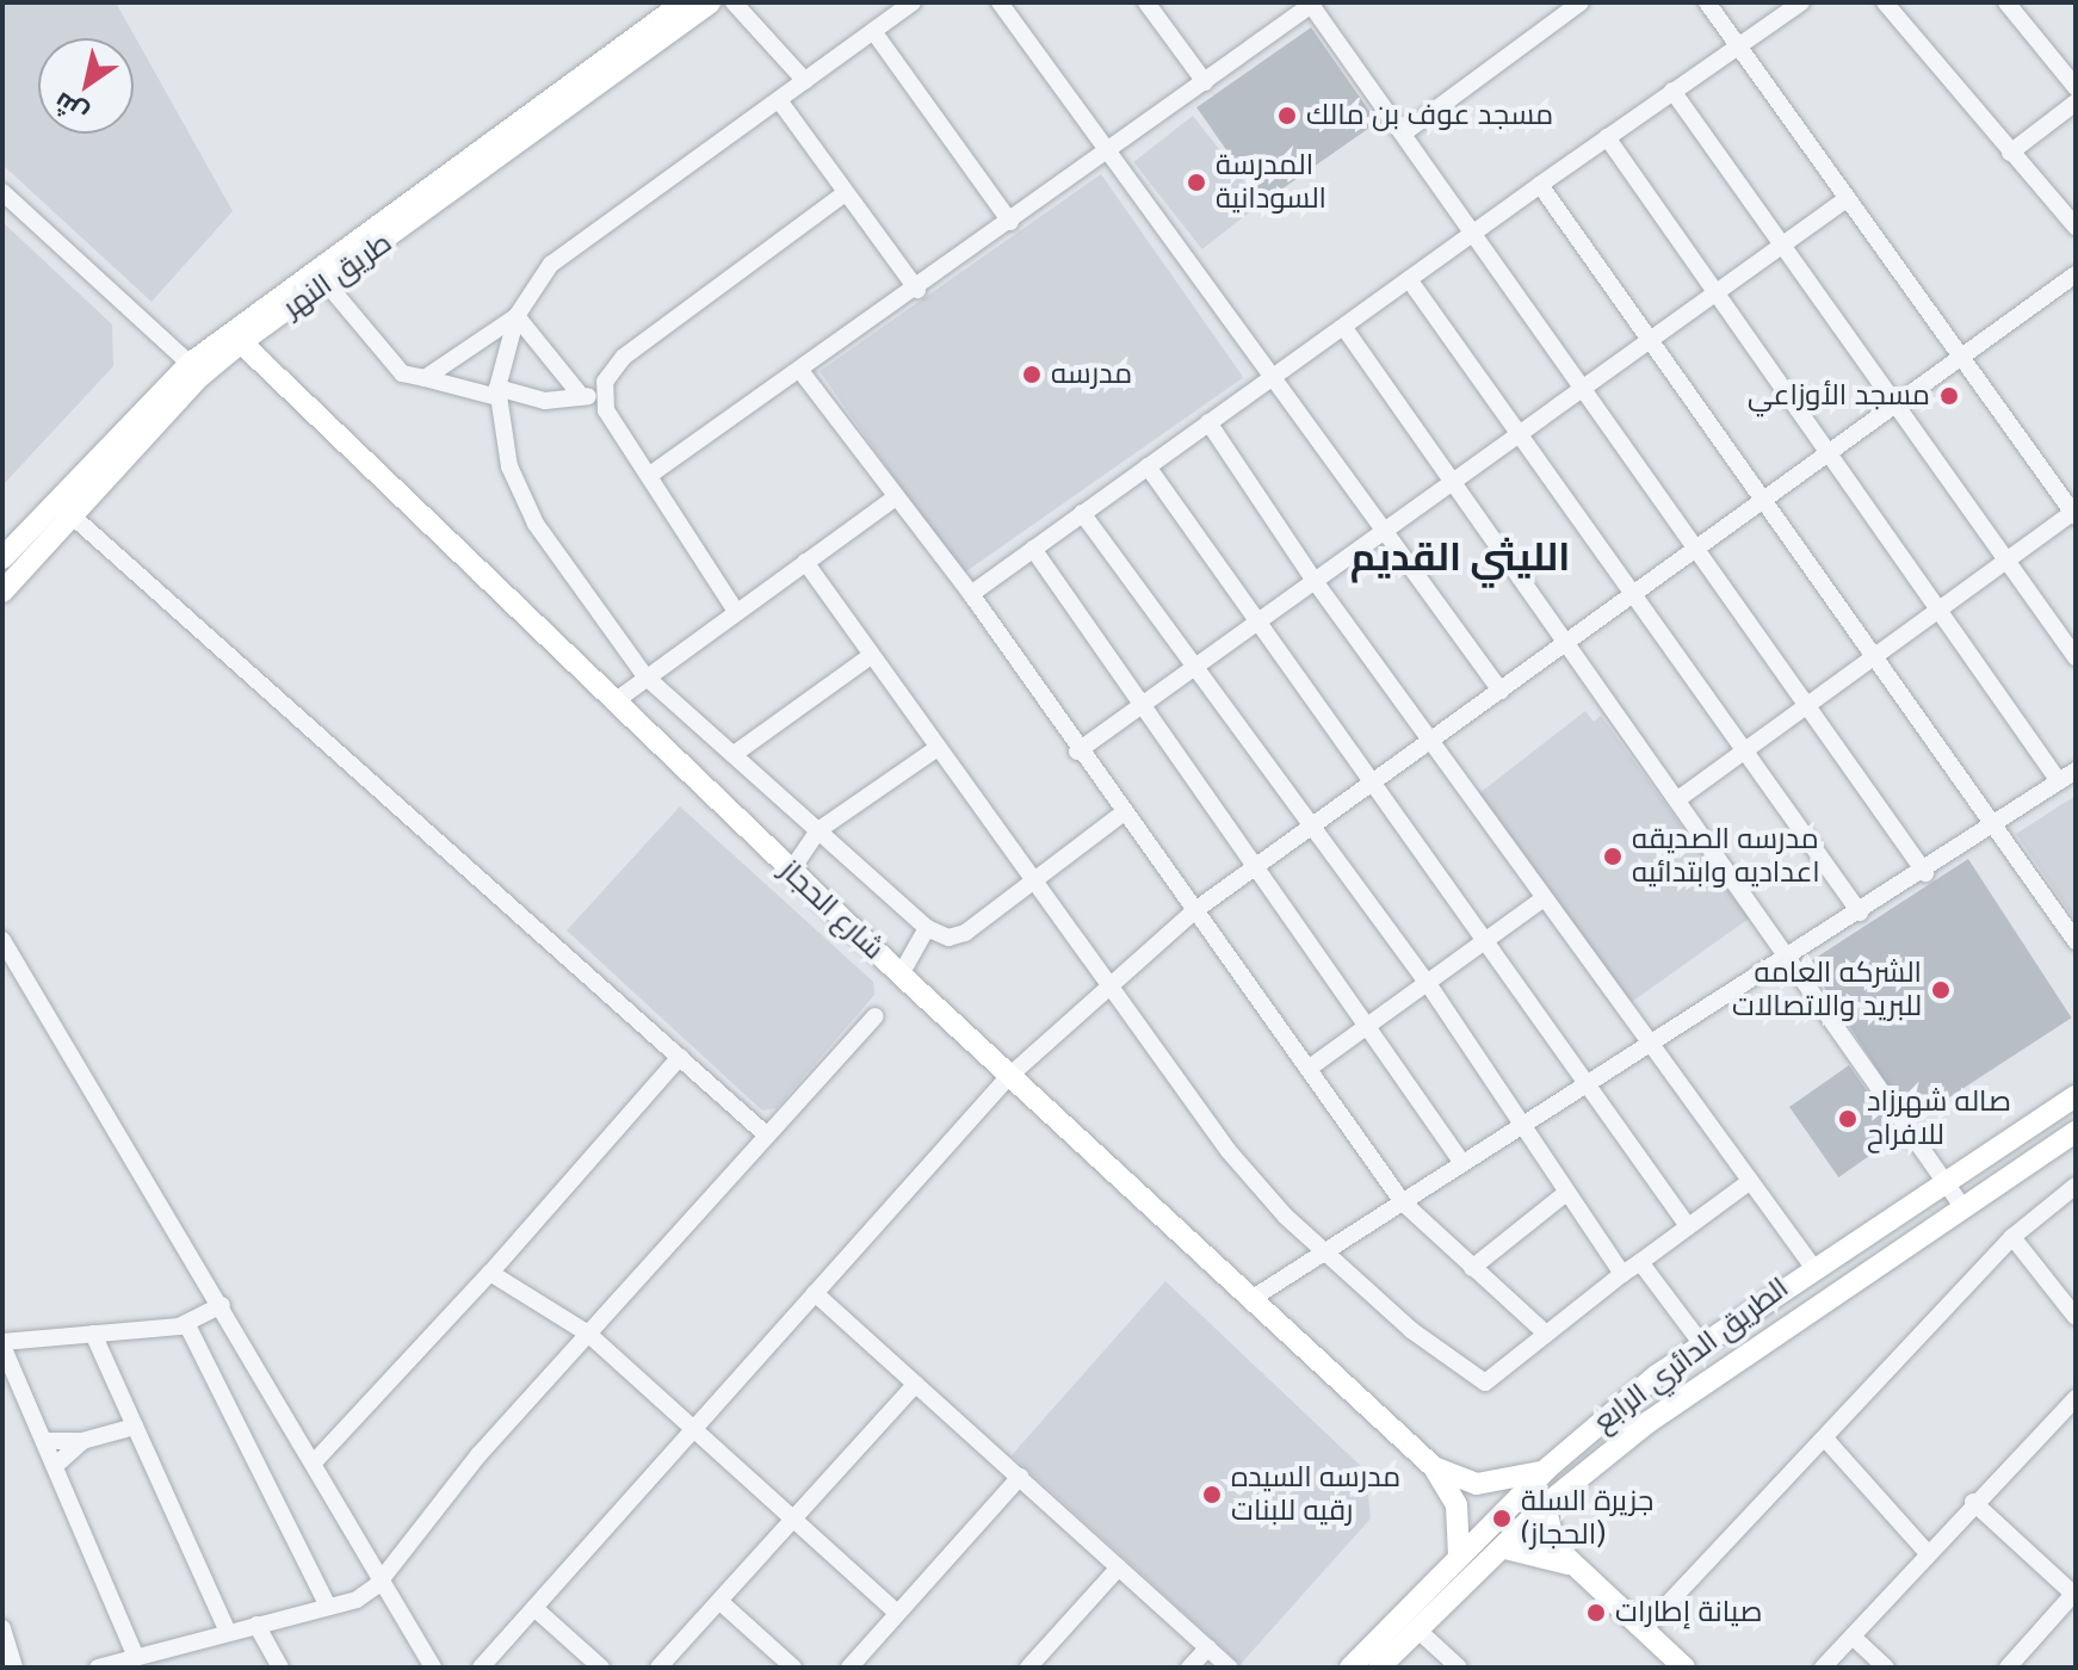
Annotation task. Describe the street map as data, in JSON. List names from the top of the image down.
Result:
{
  "streets": {
    "main road": ["طريق النهر", "شارع الحجاز", "الطريق الدائري الرابع"]
  },
  "crossings": [
    ["طريق النهر", "شارع الحجاز"],
    ["شارع الحجاز", "الطريق الدائري الرابع"]
  ],
  "districts": ["الليثي القديم"],
  "places": [
    "مسجد عوف بن مالك",
    "المدرسة السودانية",
    "مدرسه",
    "مسجد الأوزاعي",
    "مدرسه الصديقه اعداديه وابتدائيه",
    "الشركه العامه للبريد والاتصالات",
    "صاله شهرزاد للافراح",
    "مدرسه السيده رقيه للبنات",
    "جزيرة السلة (الحجاز)",
    "صيانة إطارات"
  ],
  "north": "bottom left"
}
